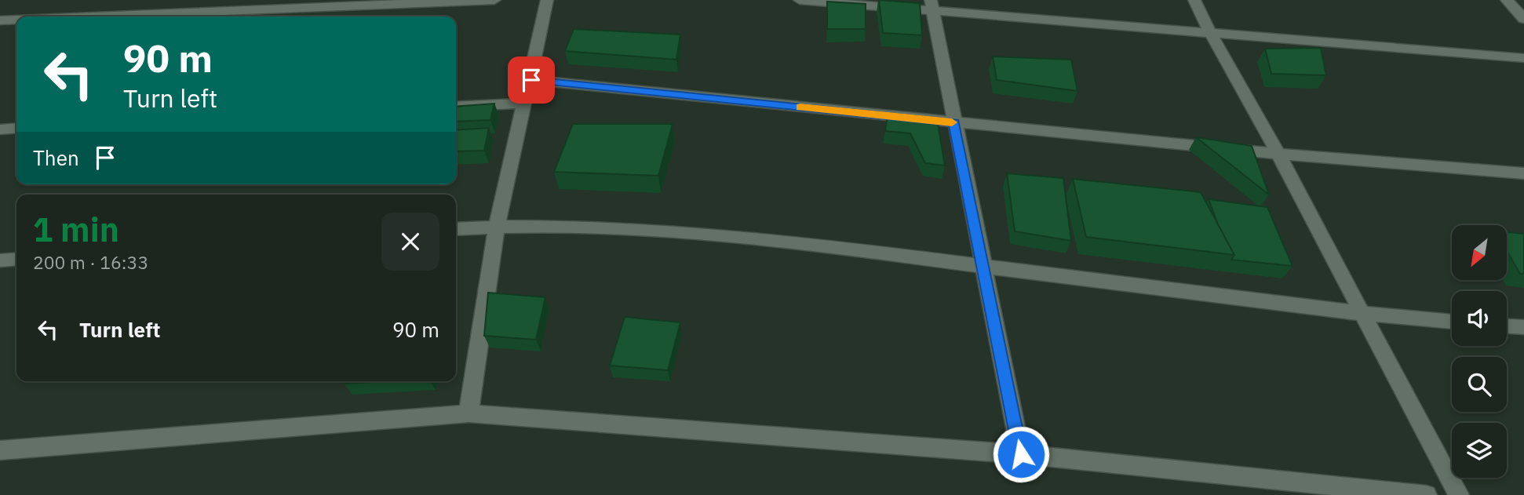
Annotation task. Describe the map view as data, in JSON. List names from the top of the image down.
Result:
{
  "north": "bottom left",
  "page": {
    "turn": ["90 m", "Turn left"],
    "then": "Then",
    "heading": ["1 min", "200 m · 16:33"],
    "list": [
      {
        "name": "Turn left",
        "value": "90 m"
      }
    ]
  }
}
